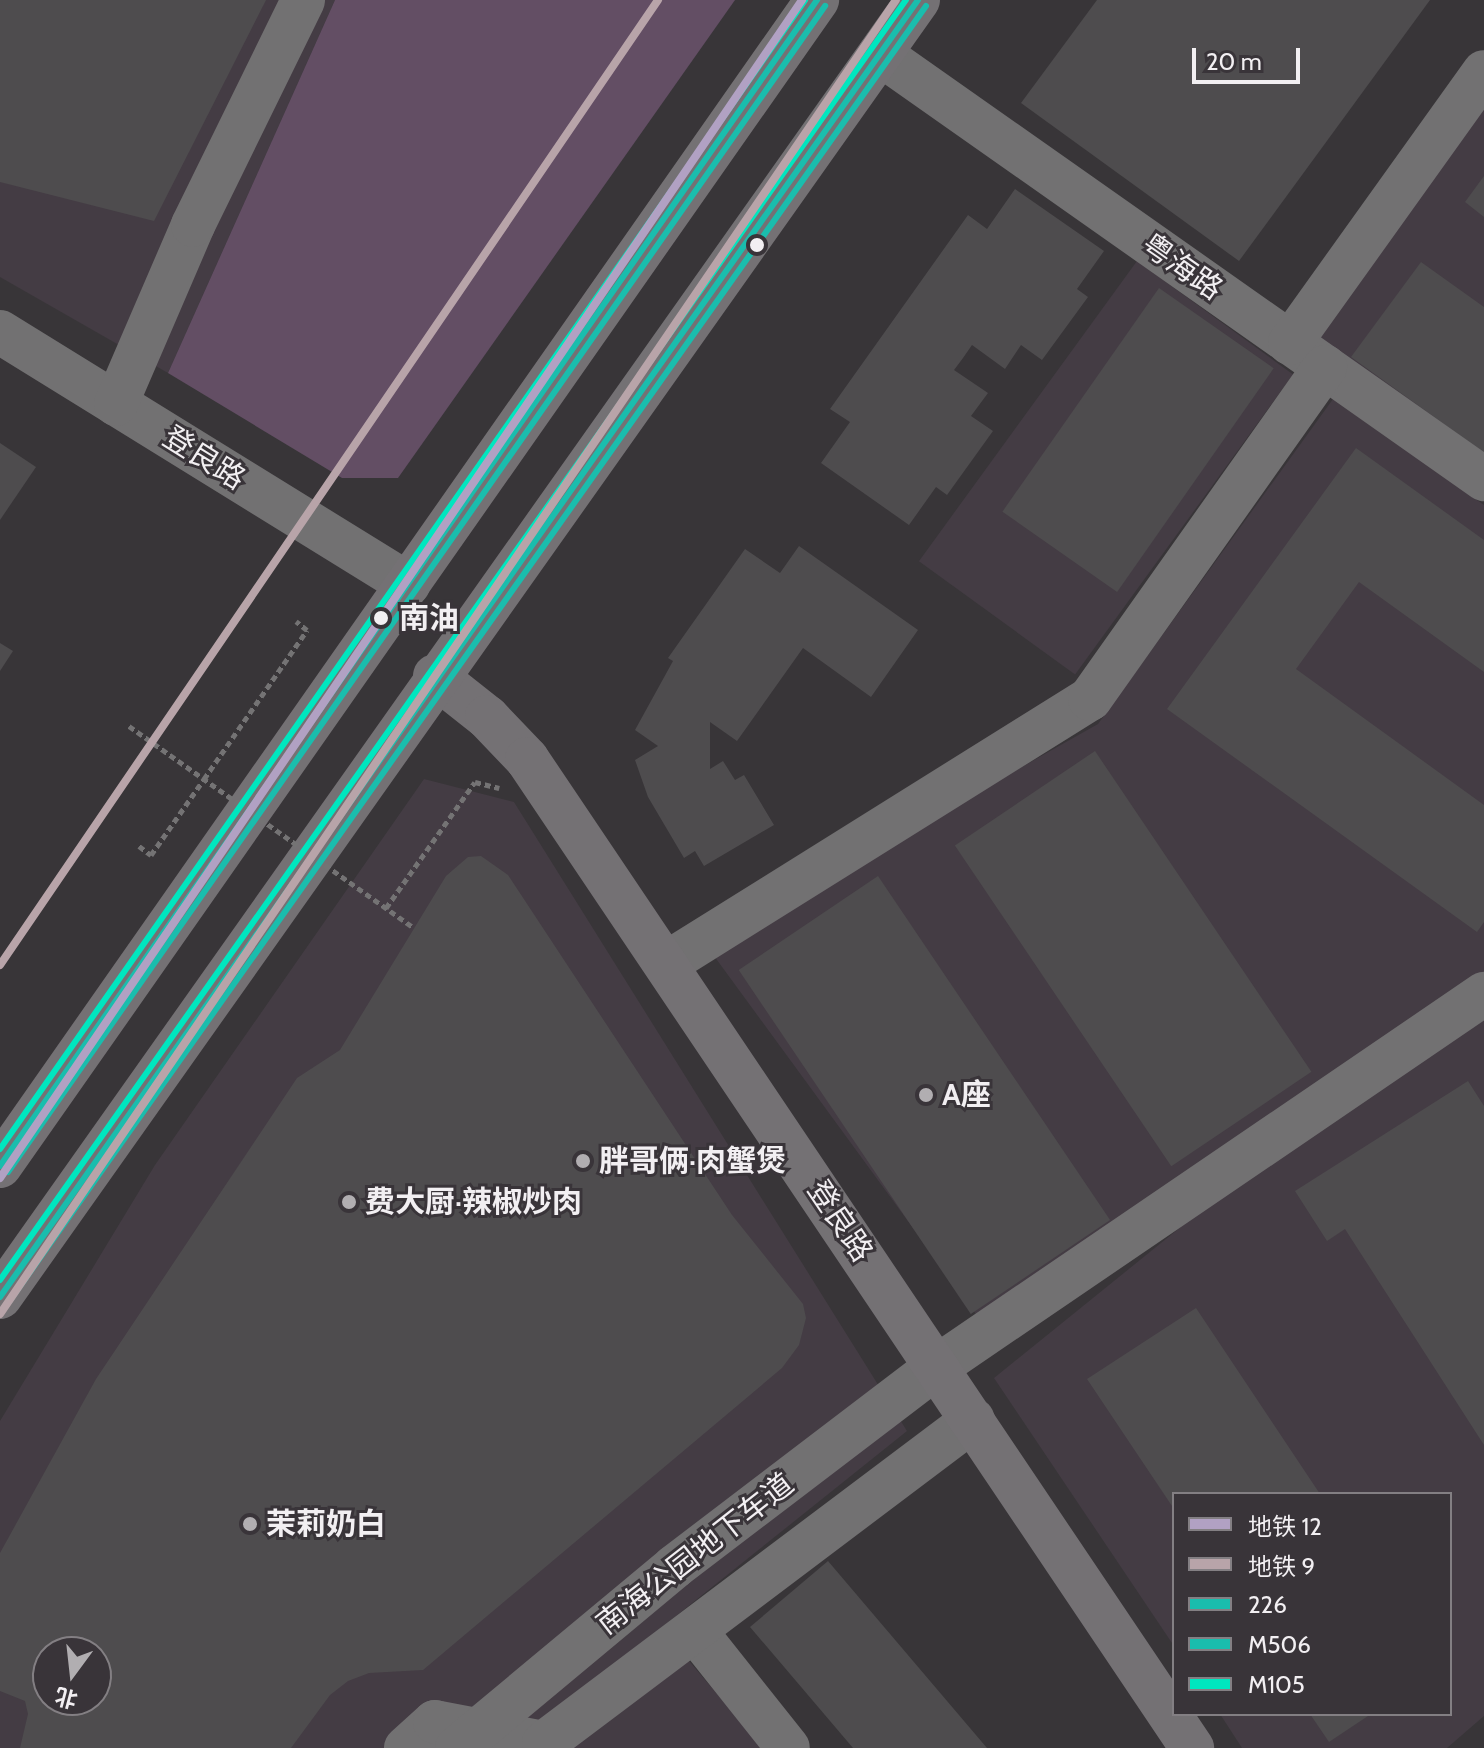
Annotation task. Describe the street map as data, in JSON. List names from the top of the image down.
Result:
{
  "streets": {
    "main road": ["登良路"],
    "street": ["粤海路", "南海公园地下车道"]
  },
  "crossings": [
    ["登良路", "南海公园地下车道"]
  ],
  "places": [
    "南油",
    "A座",
    "胖哥俩·肉蟹煲",
    "费大厨·辣椒炒肉",
    "茉莉奶白"
  ],
  "lines": [
    "metro line 12",
    "metro line 9",
    "transit line 226",
    "transit line M105",
    "transit line M506"
  ],
  "legend": [
    "地铁 12",
    "地铁 9",
    "226",
    "M506",
    "M105"
  ],
  "scale_bar": "20 m",
  "north": "bottom"
}
